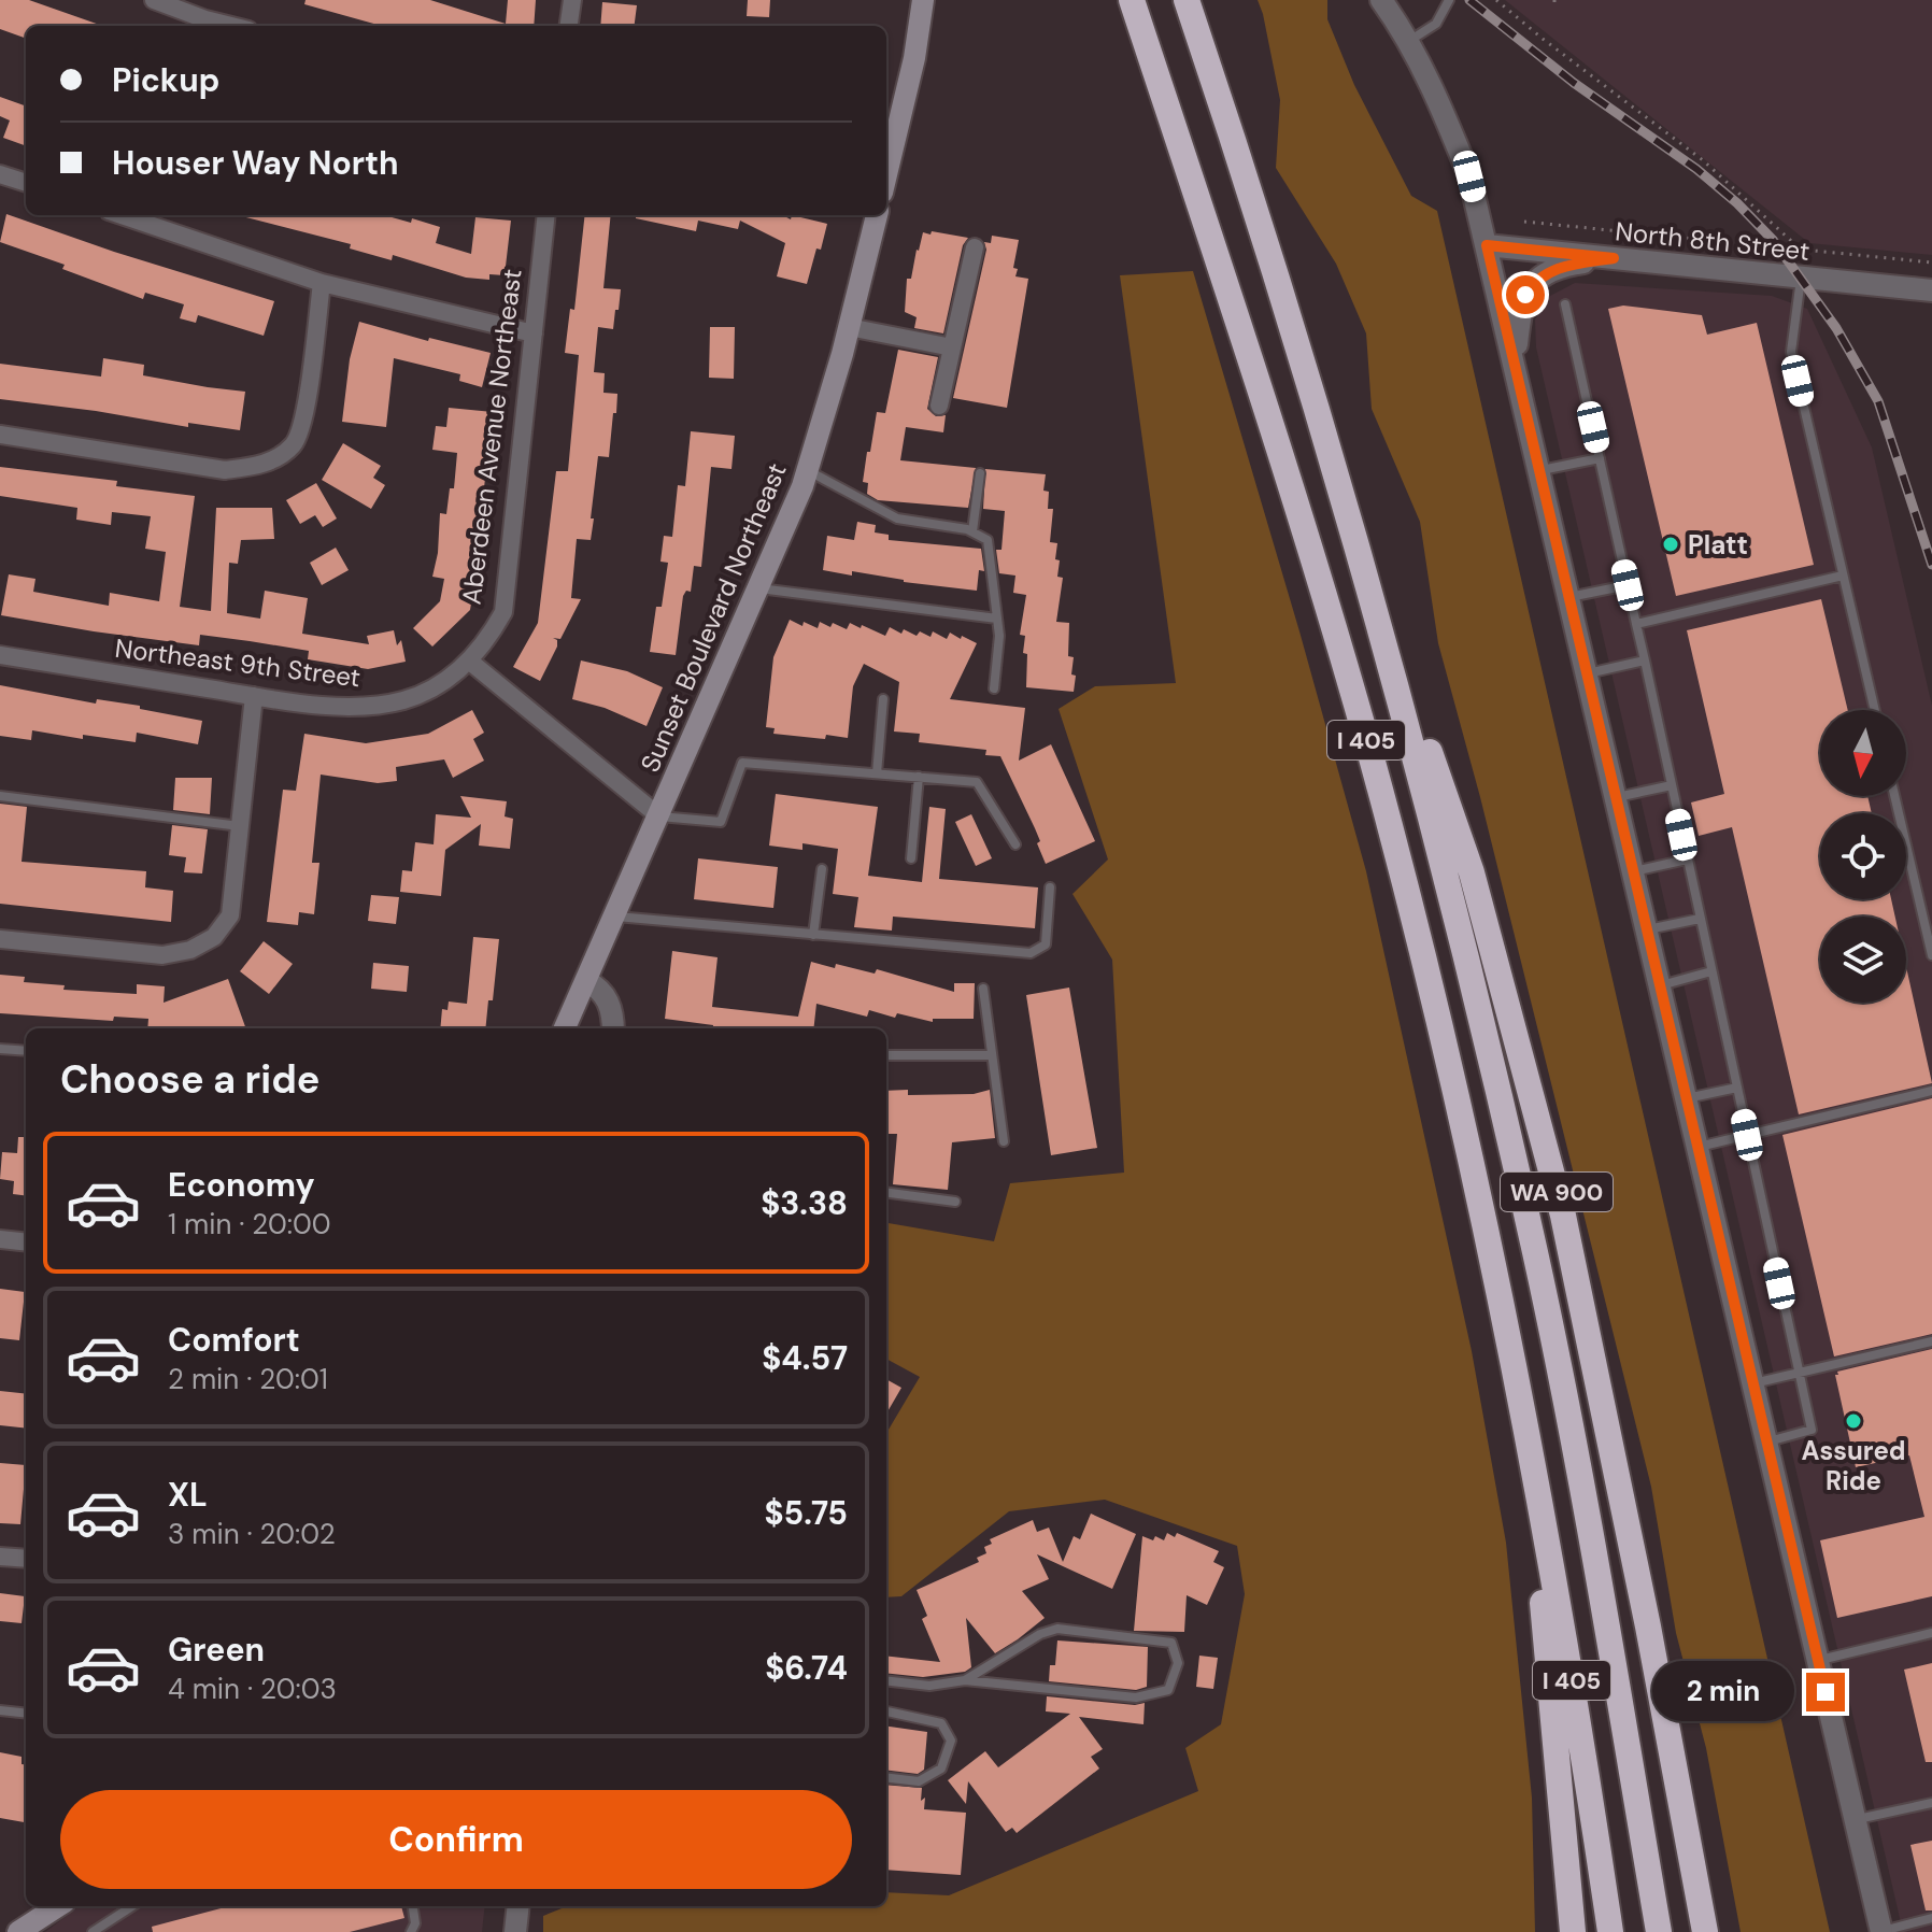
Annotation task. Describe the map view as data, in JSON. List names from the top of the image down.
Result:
{
  "streets": {
    "highway": ["I 405", "WA 900"],
    "main road": ["Sunset Boulevard Northeast"],
    "street": ["North 8th Street", "Aberdeen Avenue Northeast", "Northeast 9th Street"]
  },
  "crossings": [
    ["Aberdeen Avenue Northeast", "Northeast 9th Street"],
    ["I 405", "WA 900"]
  ],
  "places": ["Platt", "Assured Ride"],
  "north": "bottom",
  "page": {
    "banner": ["Pickup", "Houser Way North"],
    "heading": "Choose a ride",
    "list": [
      {
        "name": "Economy",
        "note": "1 min · 20:00",
        "value": "$3.38"
      },
      {
        "name": "Comfort",
        "note": "2 min · 20:01",
        "value": "$4.57"
      },
      {
        "name": "XL",
        "note": "3 min · 20:02",
        "value": "$5.75"
      },
      {
        "name": "Green",
        "note": "4 min · 20:03",
        "value": "$6.74"
      }
    ],
    "bubble": "2 min",
    "buttons": "Confirm"
  }
}
